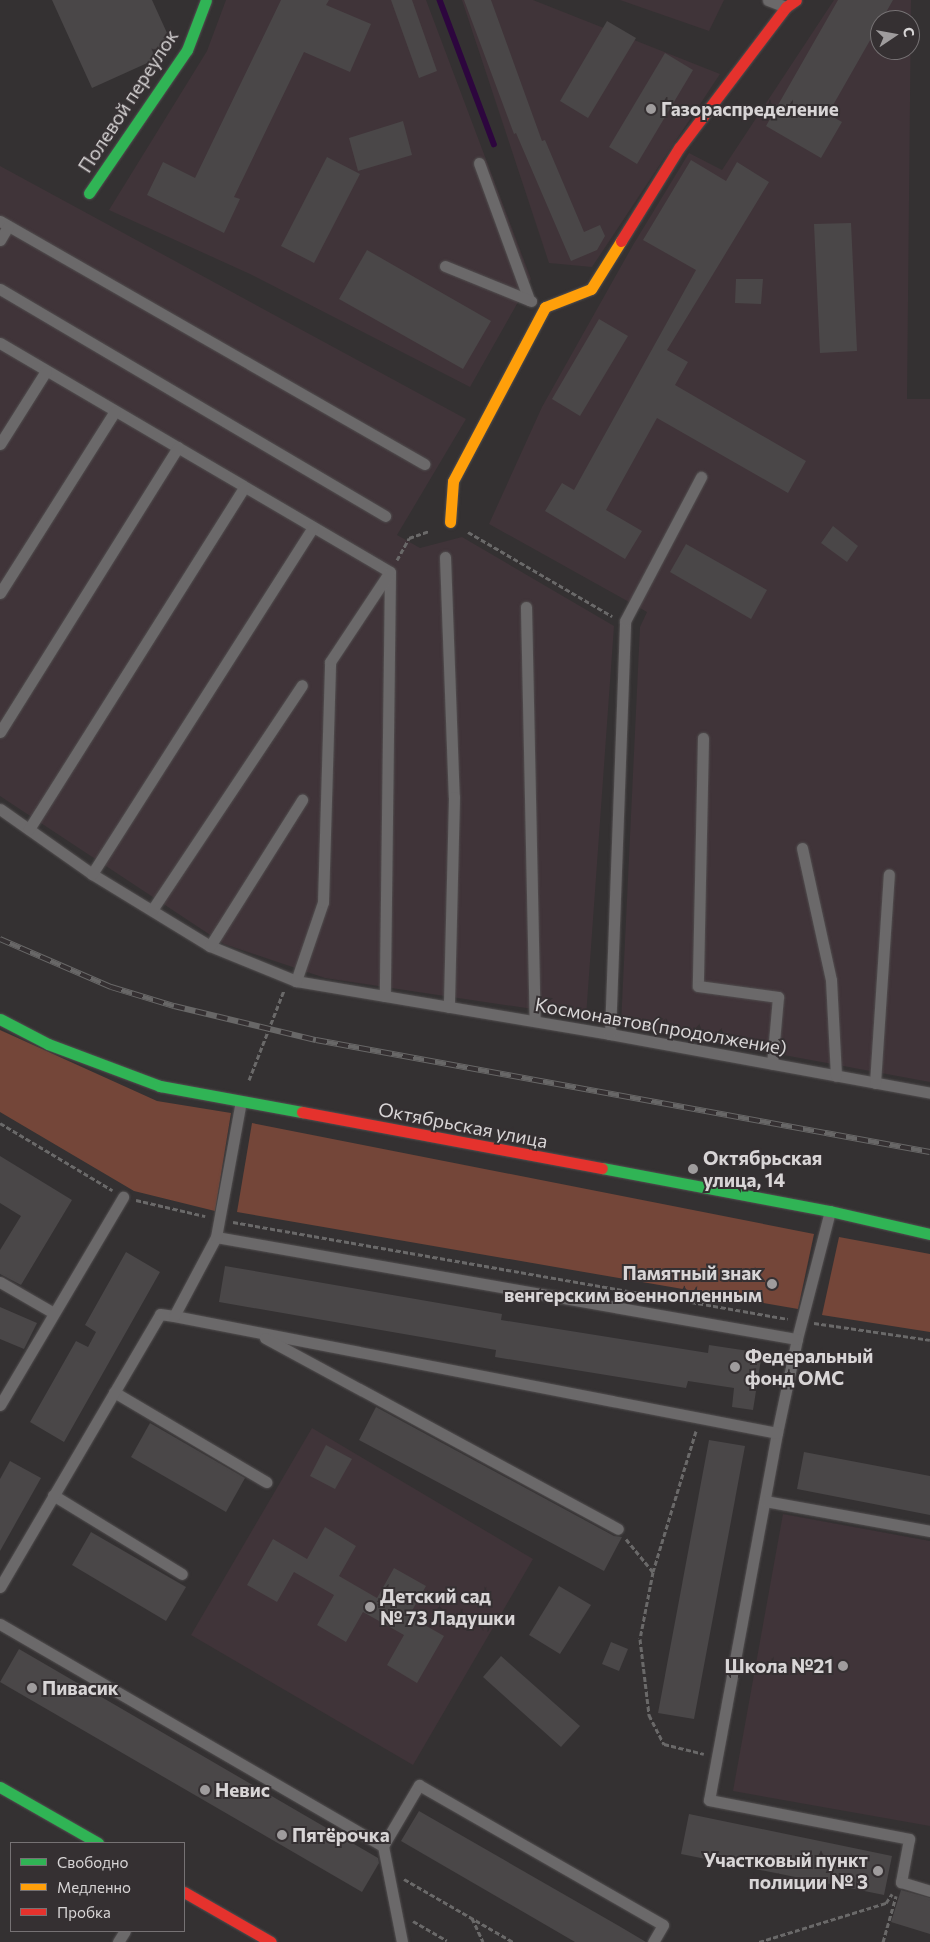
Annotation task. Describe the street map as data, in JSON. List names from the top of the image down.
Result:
{
  "streets": {
    "main road": ["Полевой переулок", "Октябрьская улица"],
    "lane": ["Космонавтов(продолжение)"]
  },
  "places": [
    "Газораспределение",
    "Октябрьская улица, 14",
    "Памятный знак венгерским военнопленным",
    "Федеральный фонд ОМС",
    "Детский сад № 73 Ладушки",
    "Школа №21",
    "Пивасик",
    "Невис",
    "Пятёрочка",
    "Участковый пункт полиции № 3"
  ],
  "legend": ["Свободно", "Медленно", "Пробка"],
  "north": "right"
}
